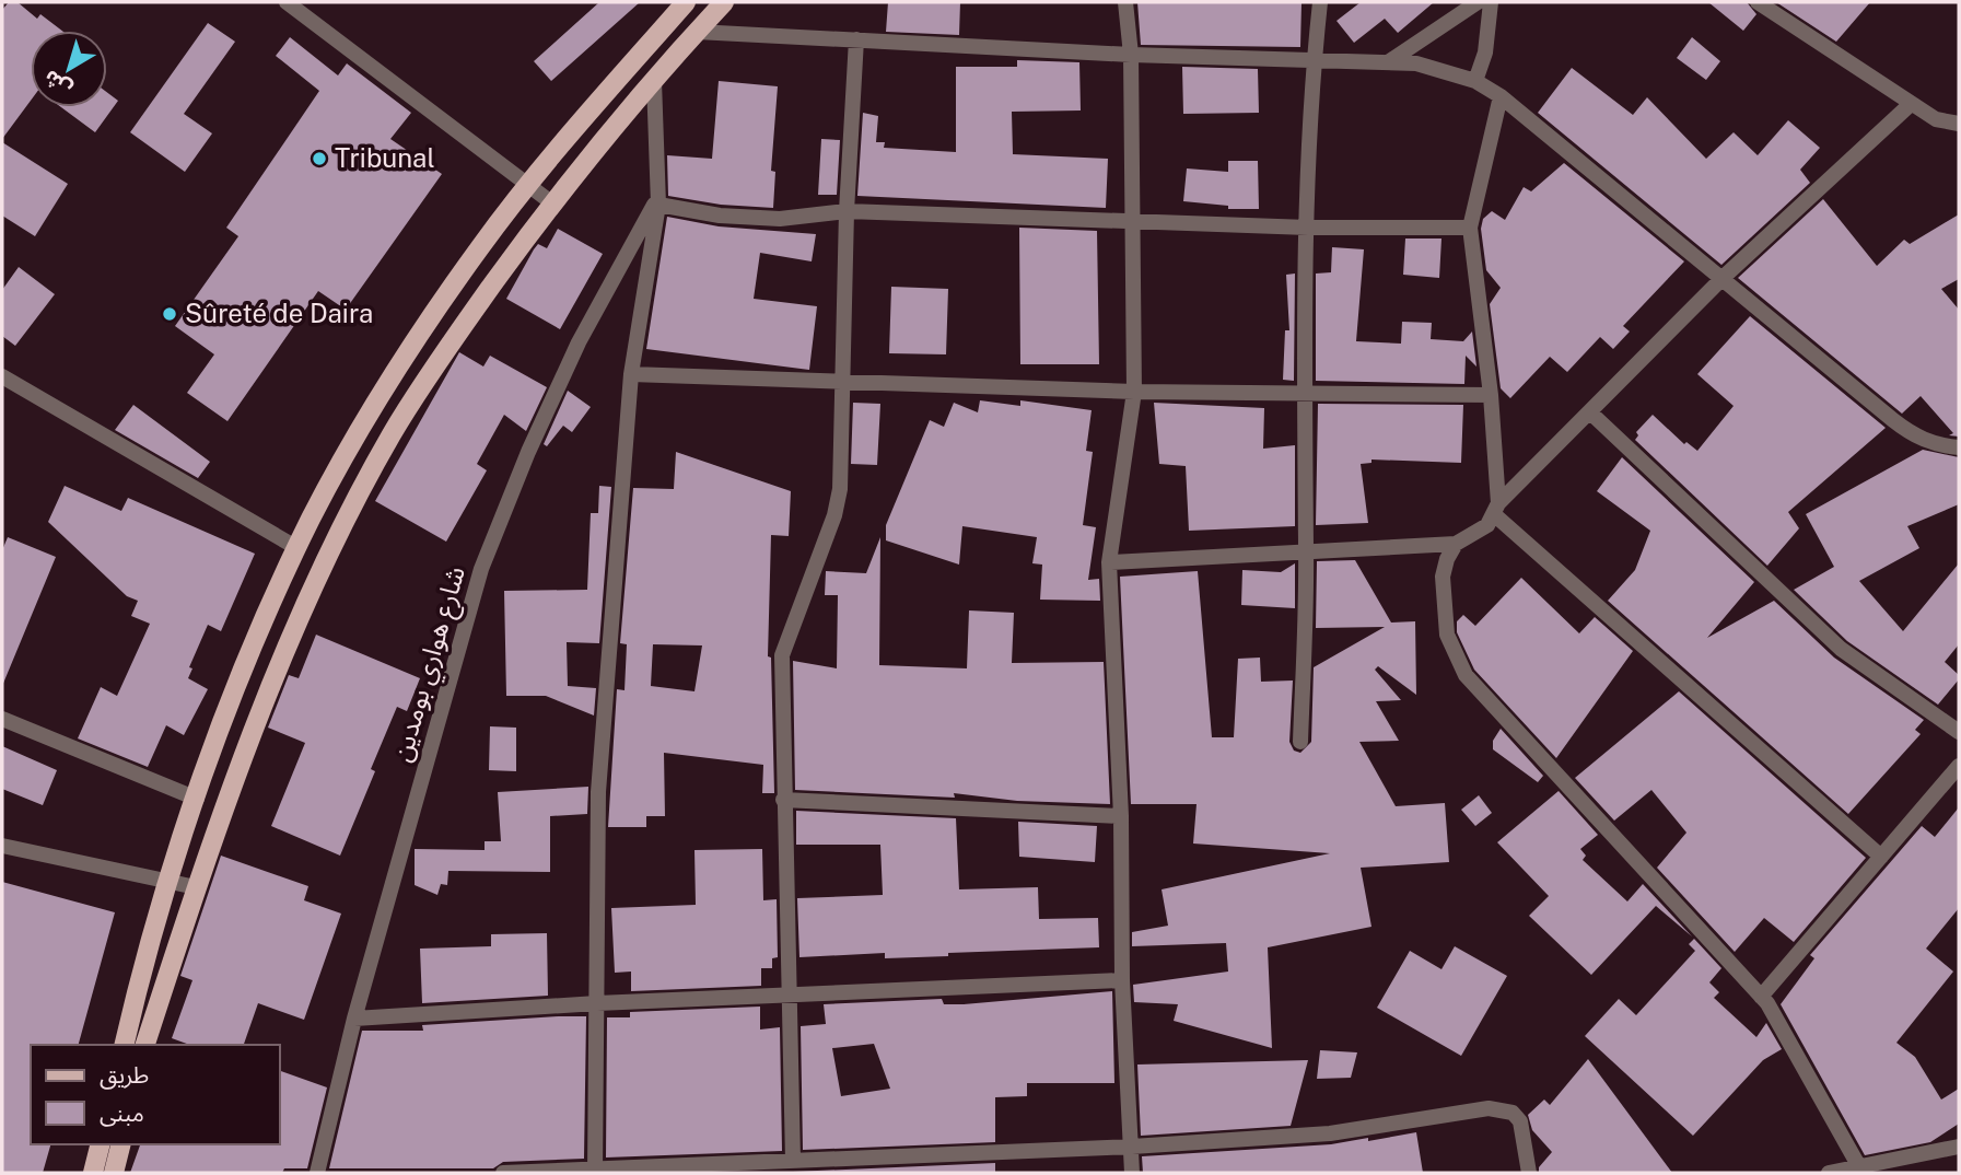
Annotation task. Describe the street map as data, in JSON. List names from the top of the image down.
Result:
{
  "streets": {
    "street": ["شارع هواري بومدين"]
  },
  "places": ["Tribunal", "Sûreté de Daira"],
  "legend": ["طريق", "مبنى"],
  "north": "bottom left"
}
